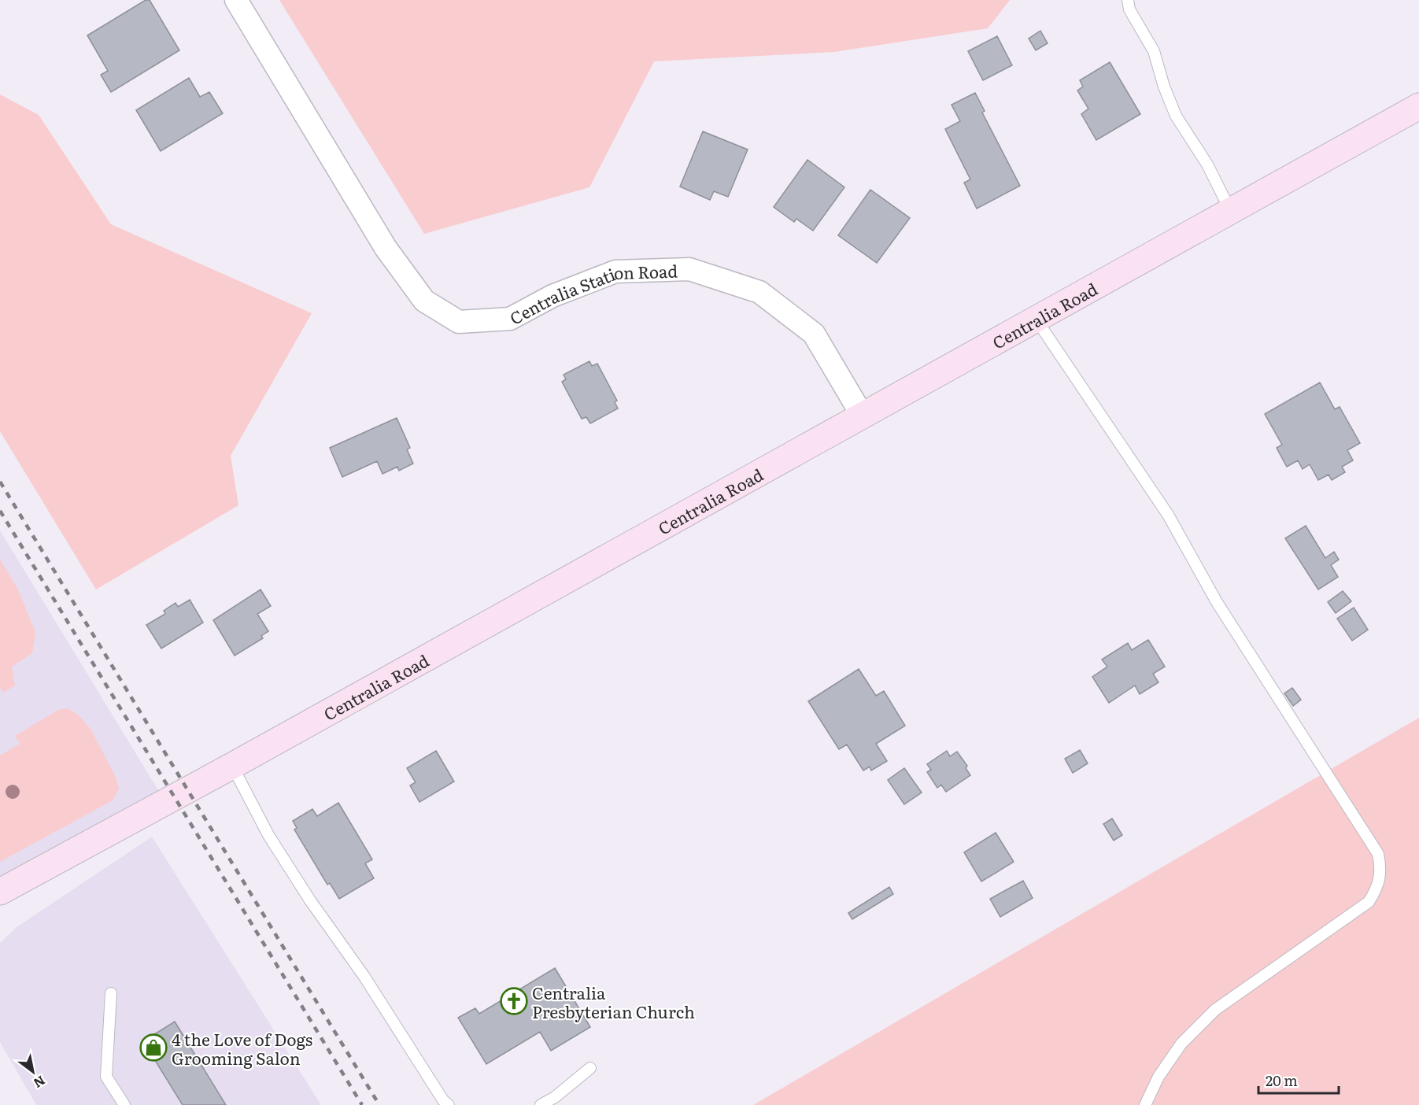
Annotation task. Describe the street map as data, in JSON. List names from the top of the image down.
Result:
{
  "streets": {
    "main road": ["Centralia Road"],
    "street": ["Centralia Station Road"]
  },
  "crossings": [
    ["Centralia Station Road", "Centralia Road"]
  ],
  "places": {
    "church": ["Centralia Presbyterian Church"],
    "shop": ["4 the Love of Dogs Grooming Salon"]
  },
  "scale_bar": "20 m",
  "north": "bottom right"
}
